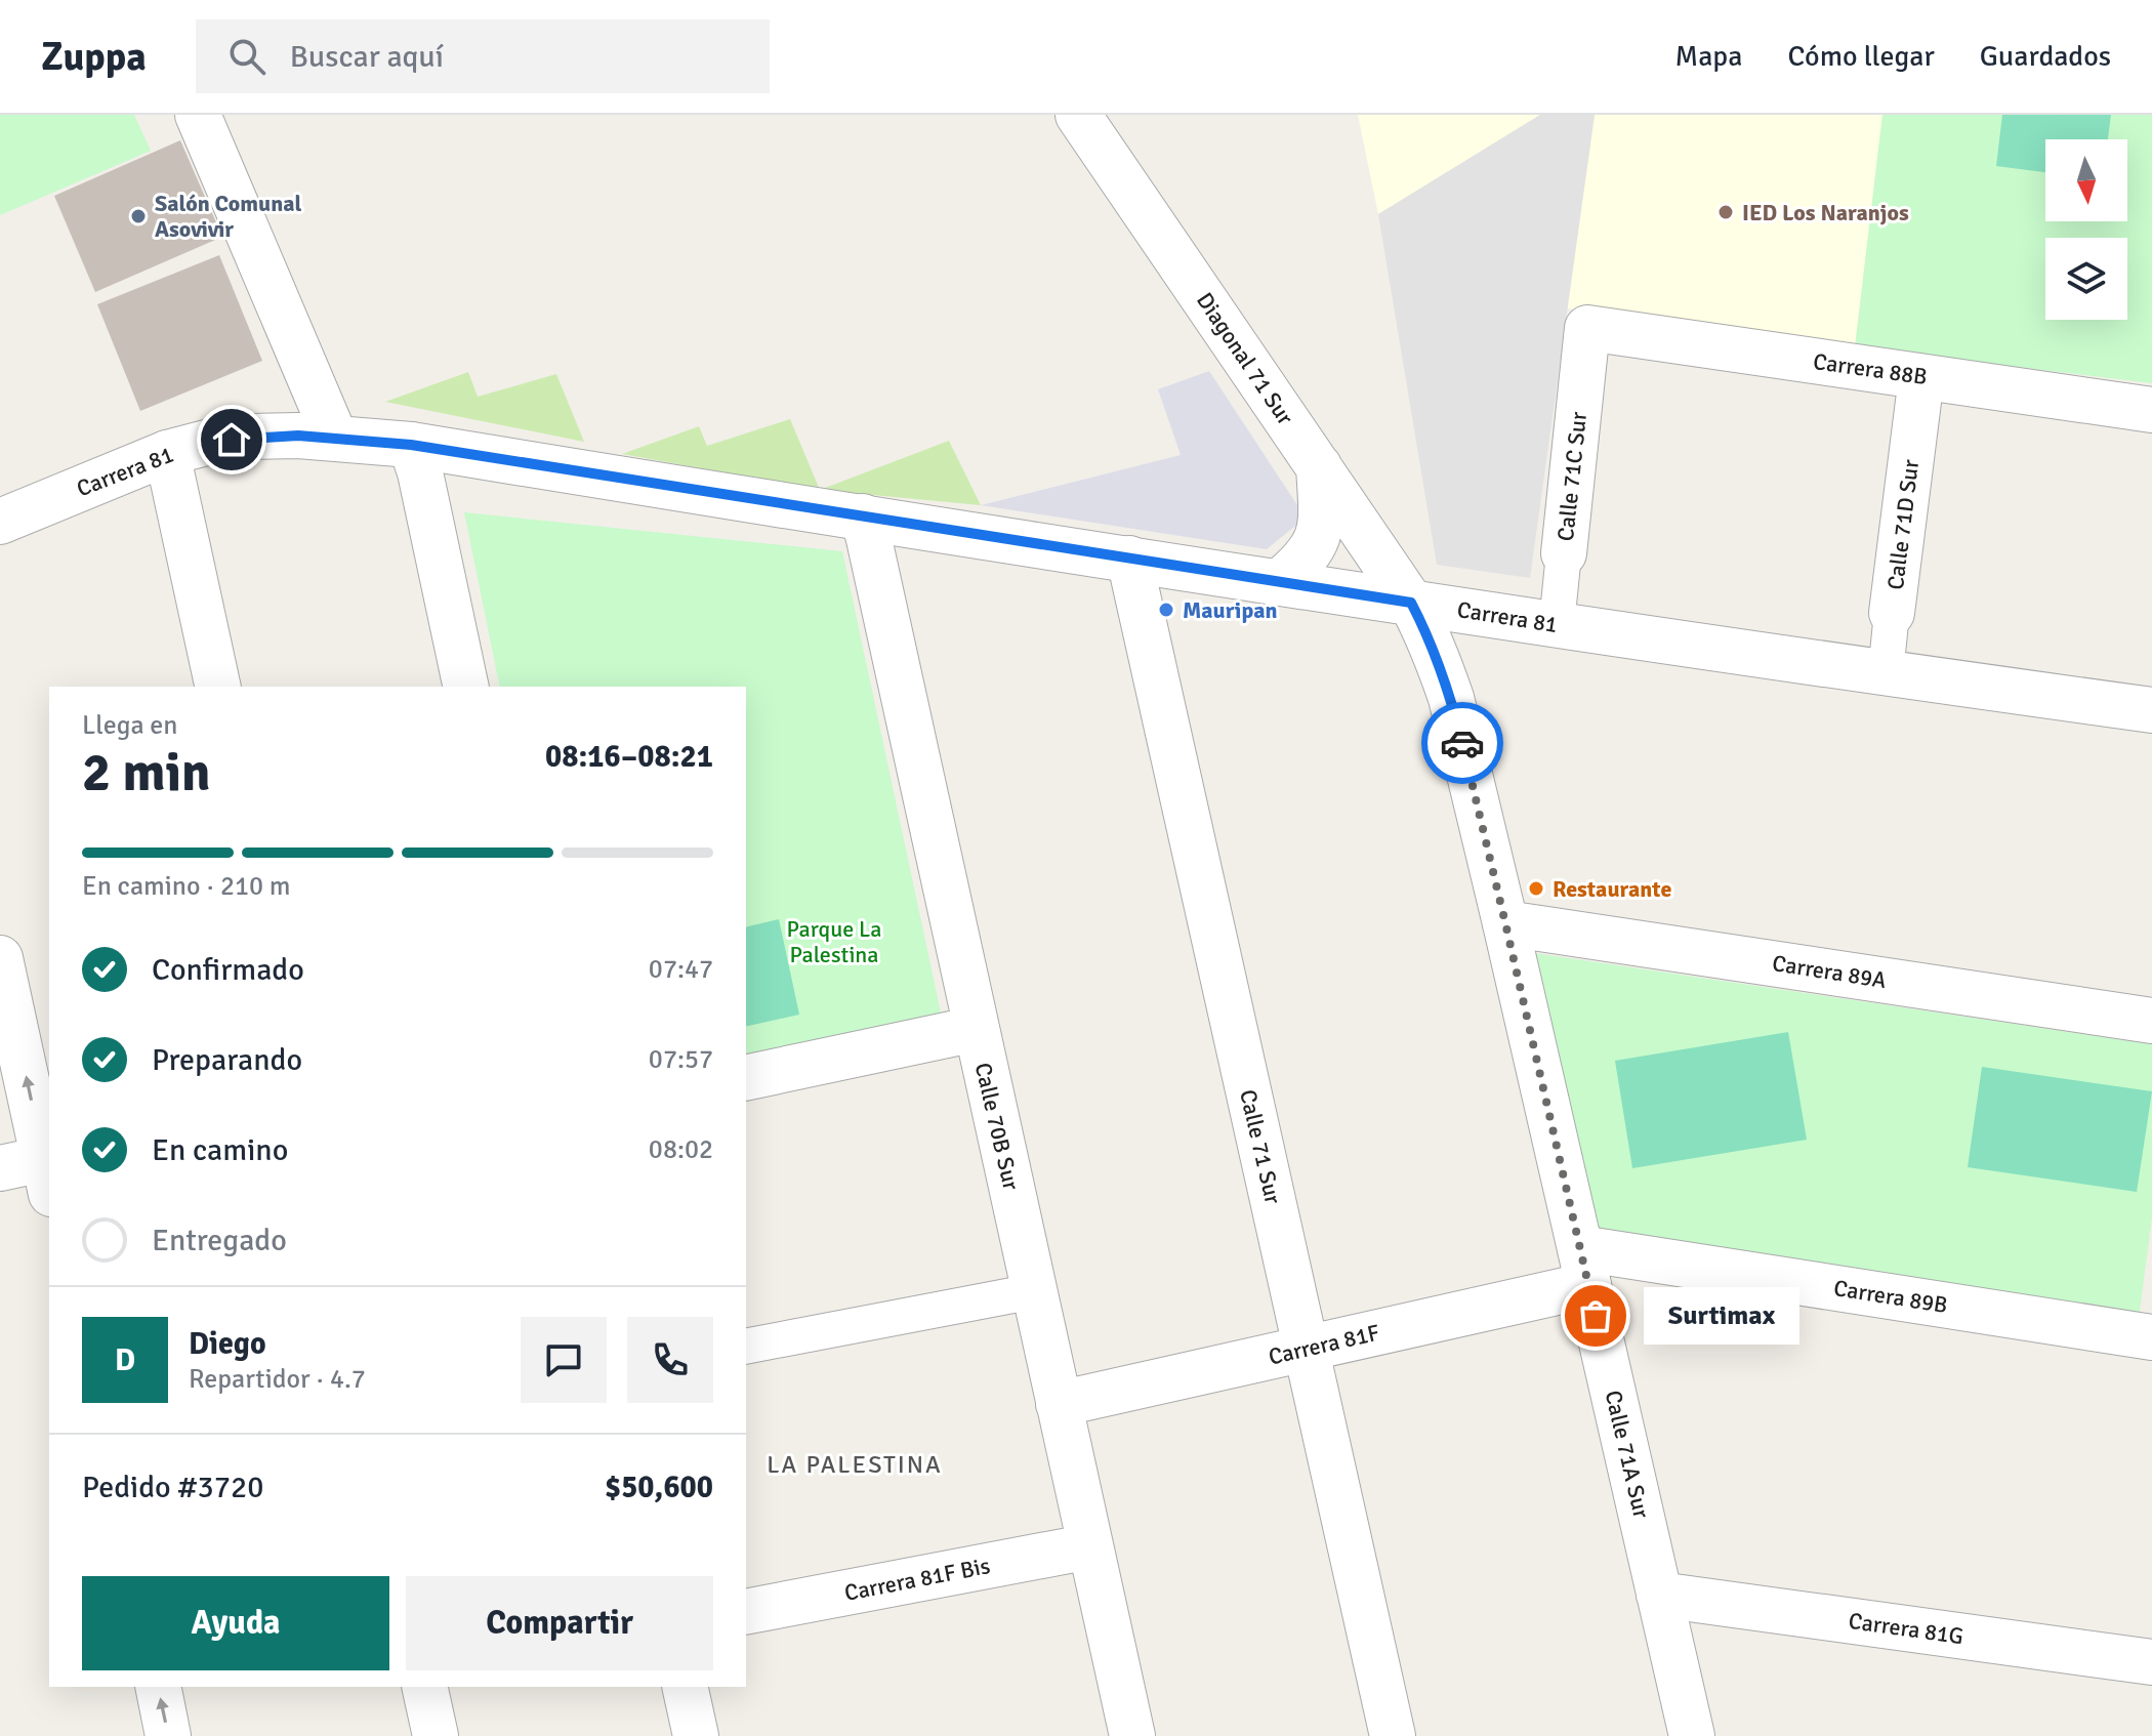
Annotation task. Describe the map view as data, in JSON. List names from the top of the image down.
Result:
{
  "streets": {
    "street": [
      "Diagonal 71 Sur",
      "Carrera 88B",
      "Carrera 81",
      "Calle 71C Sur",
      "Calle 71D Sur",
      "Carrera 89A",
      "Calle 70B Sur",
      "Calle 71 Sur",
      "Carrera 89B",
      "Carrera 81F",
      "Calle 71A Sur",
      "Carrera 81F Bis",
      "Carrera 81G"
    ]
  },
  "crossings": [
    ["Diagonal 71 Sur", "Carrera 81"],
    ["Diagonal 71 Sur", "Calle 71A Sur"],
    ["Carrera 88B", "Calle 71C Sur"],
    ["Carrera 88B", "Calle 71D Sur"],
    ["Carrera 81", "Calle 71C Sur"],
    ["Carrera 81", "Calle 71D Sur"],
    ["Carrera 81", "Calle 70B Sur"],
    ["Carrera 81", "Calle 71 Sur"],
    ["Carrera 81", "Calle 71A Sur"],
    ["Carrera 89A", "Calle 71A Sur"],
    ["Calle 70B Sur", "Carrera 81F"],
    ["Calle 70B Sur", "Carrera 81F Bis"],
    ["Calle 71 Sur", "Carrera 81F"],
    ["Carrera 89B", "Carrera 81F"],
    ["Carrera 89B", "Calle 71A Sur"],
    ["Carrera 81F", "Calle 71A Sur"],
    ["Calle 71A Sur", "Carrera 81G"]
  ],
  "districts": ["LA PALESTINA"],
  "parks": ["Parque La Palestina"],
  "places": [
    "IED Los Naranjos",
    "Salón Comunal Asovivir",
    "Mauripan",
    "Restaurante",
    "Surtimax"
  ],
  "north": "bottom",
  "page": {
    "header": "Zuppa",
    "search": "Buscar aquí",
    "nav": ["Mapa", "Cómo llegar", "Guardados"],
    "heading": ["2 min", "Llega en", "08:16–08:21"],
    "panel": [
      "Diego",
      "Repartidor · 4.7",
      "Pedido #3720",
      "$50,600"
    ],
    "bar": "En camino · 210 m",
    "list": [
      ["Confirmado", "07:47"],
      ["Preparando", "07:57"],
      ["En camino", "08:02"],
      "Entregado"
    ],
    "bubble": "Surtimax",
    "round": "D",
    "buttons": ["Ayuda", "Compartir"]
  }
}
